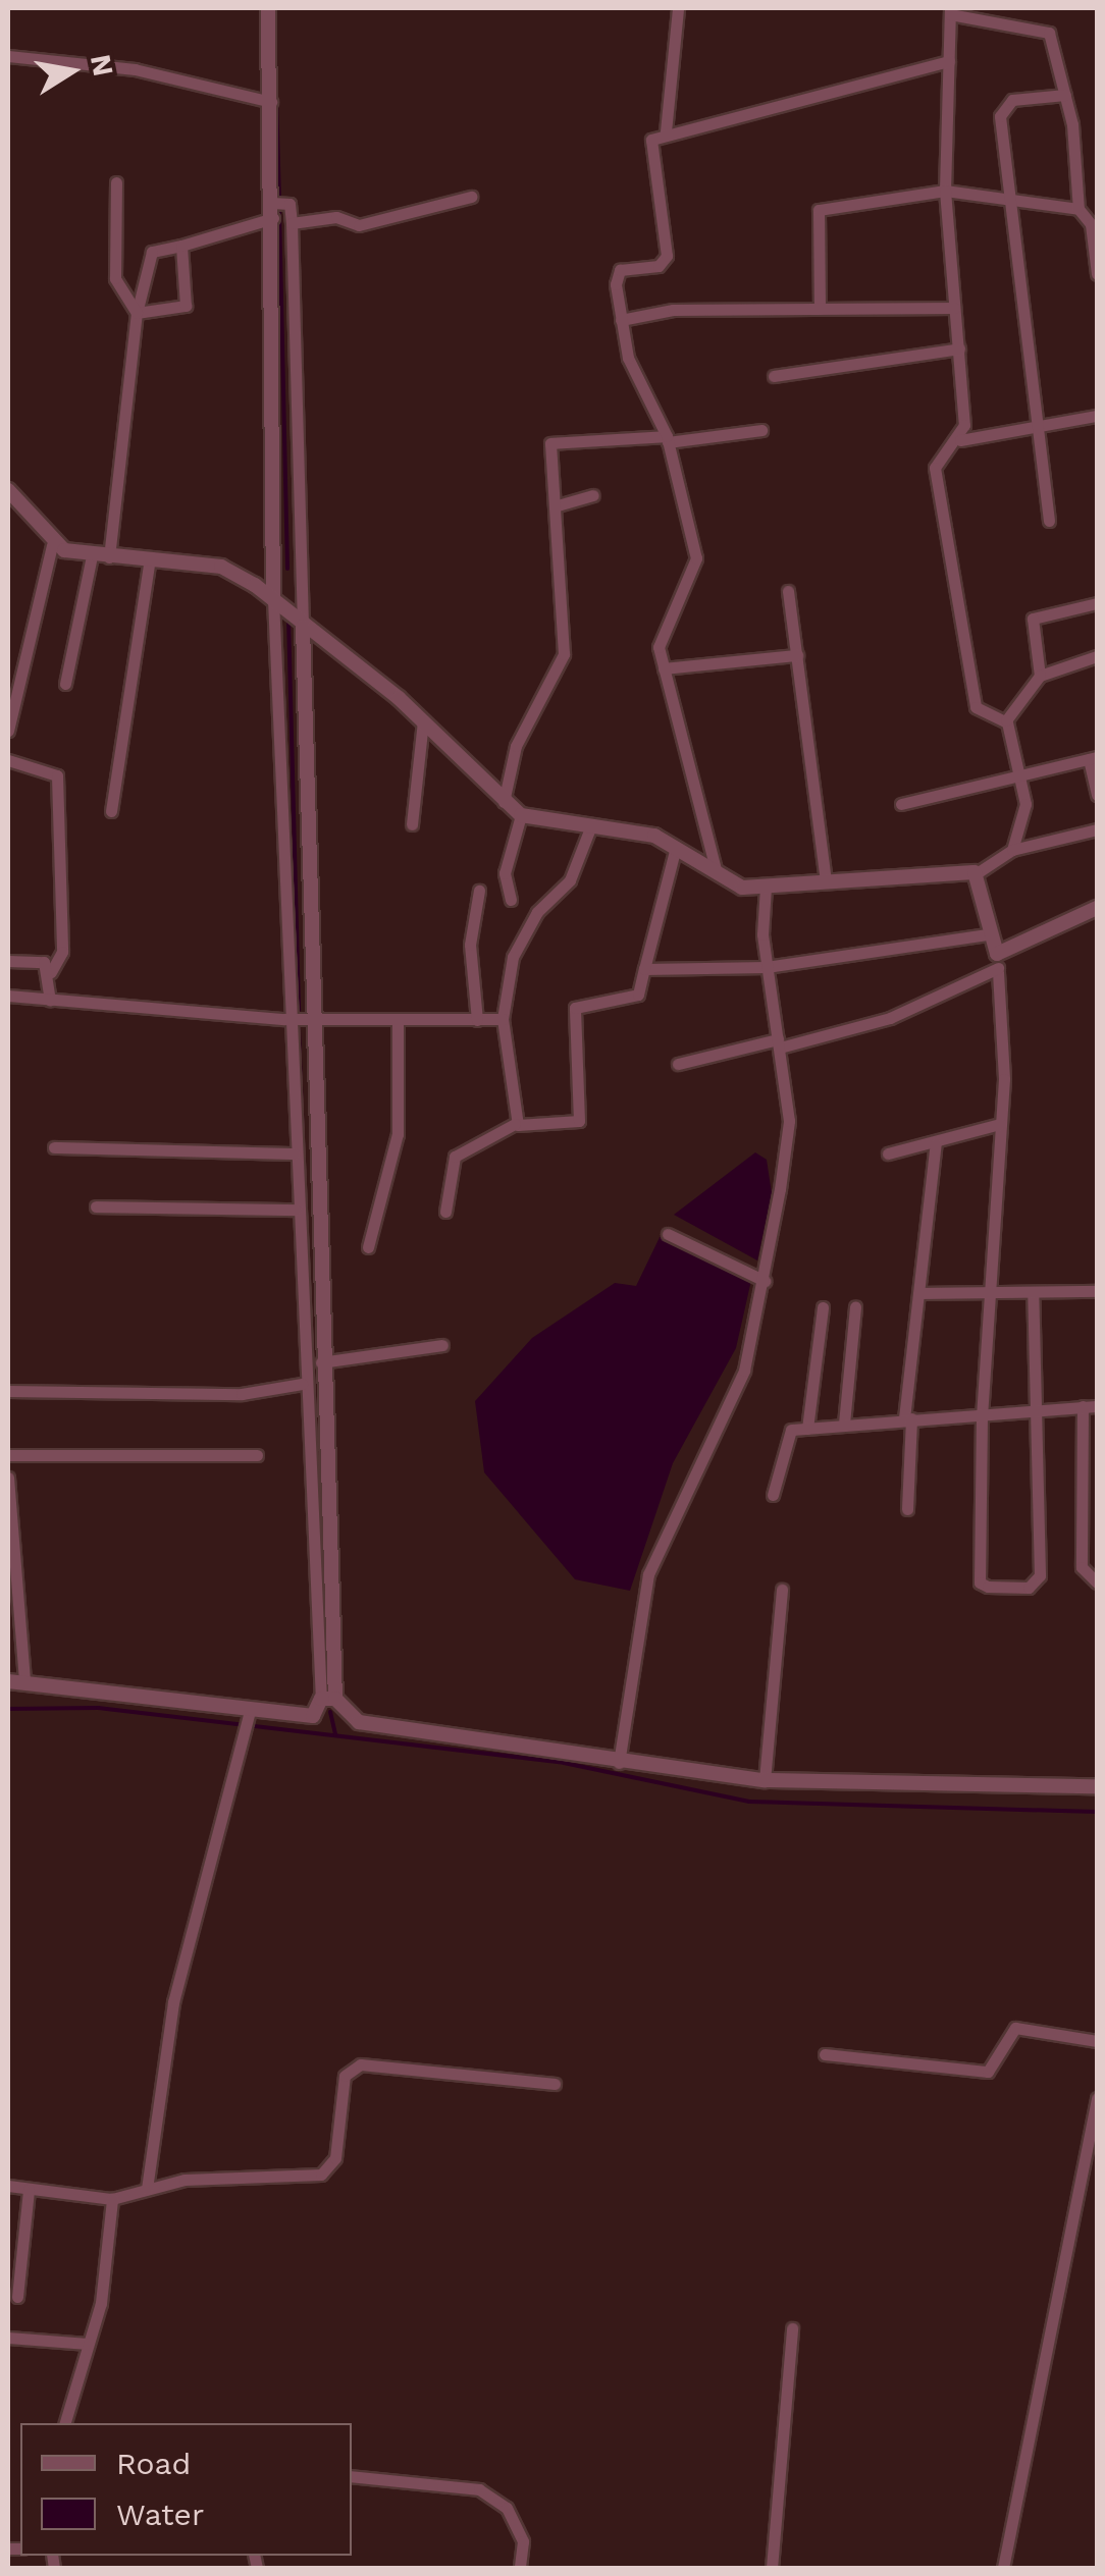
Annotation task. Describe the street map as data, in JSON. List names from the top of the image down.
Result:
{
  "legend": ["Road", "Water"],
  "north": "right"
}
